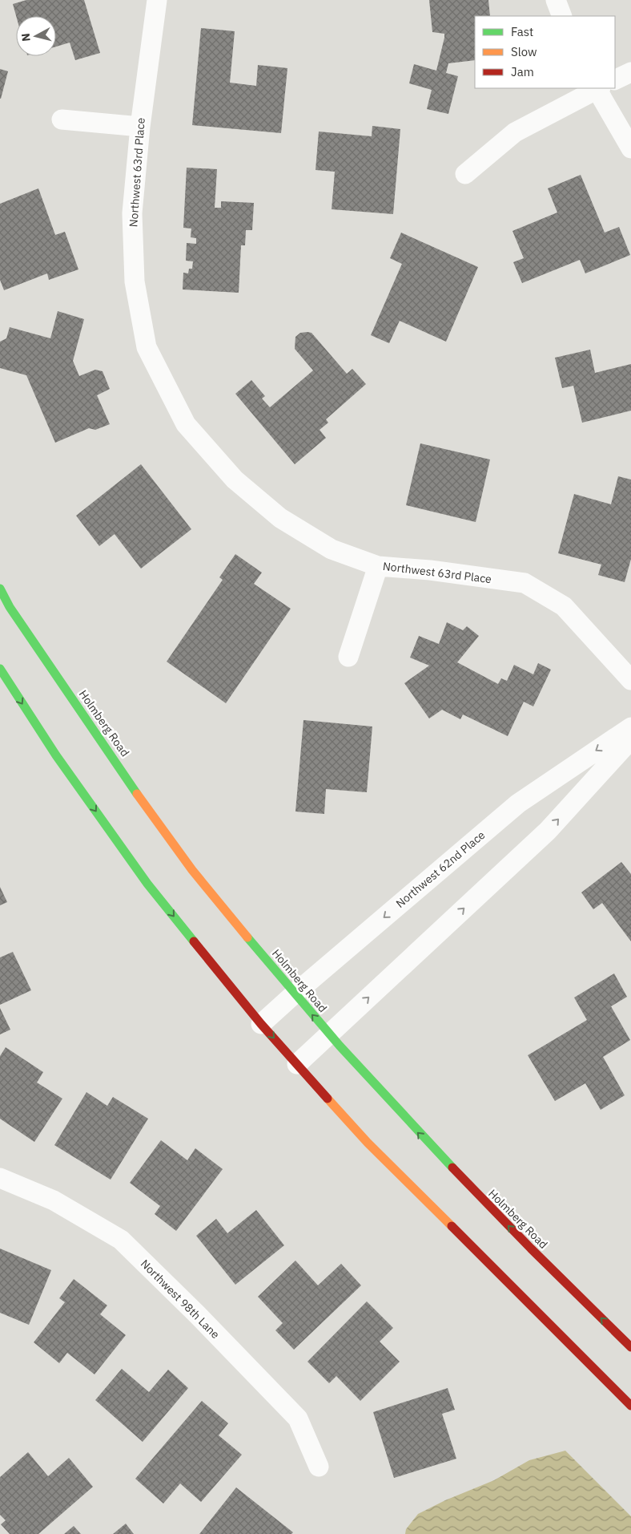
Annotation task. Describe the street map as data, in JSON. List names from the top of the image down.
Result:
{
  "streets": {
    "street": [
      "Northwest 63rd Place",
      "Holmberg Road",
      "Northwest 62nd Place",
      "Northwest 98th Lane"
    ]
  },
  "crossings": [
    ["Holmberg Road", "Northwest 62nd Place"]
  ],
  "legend": ["Fast", "Slow", "Jam"],
  "north": "left"
}
